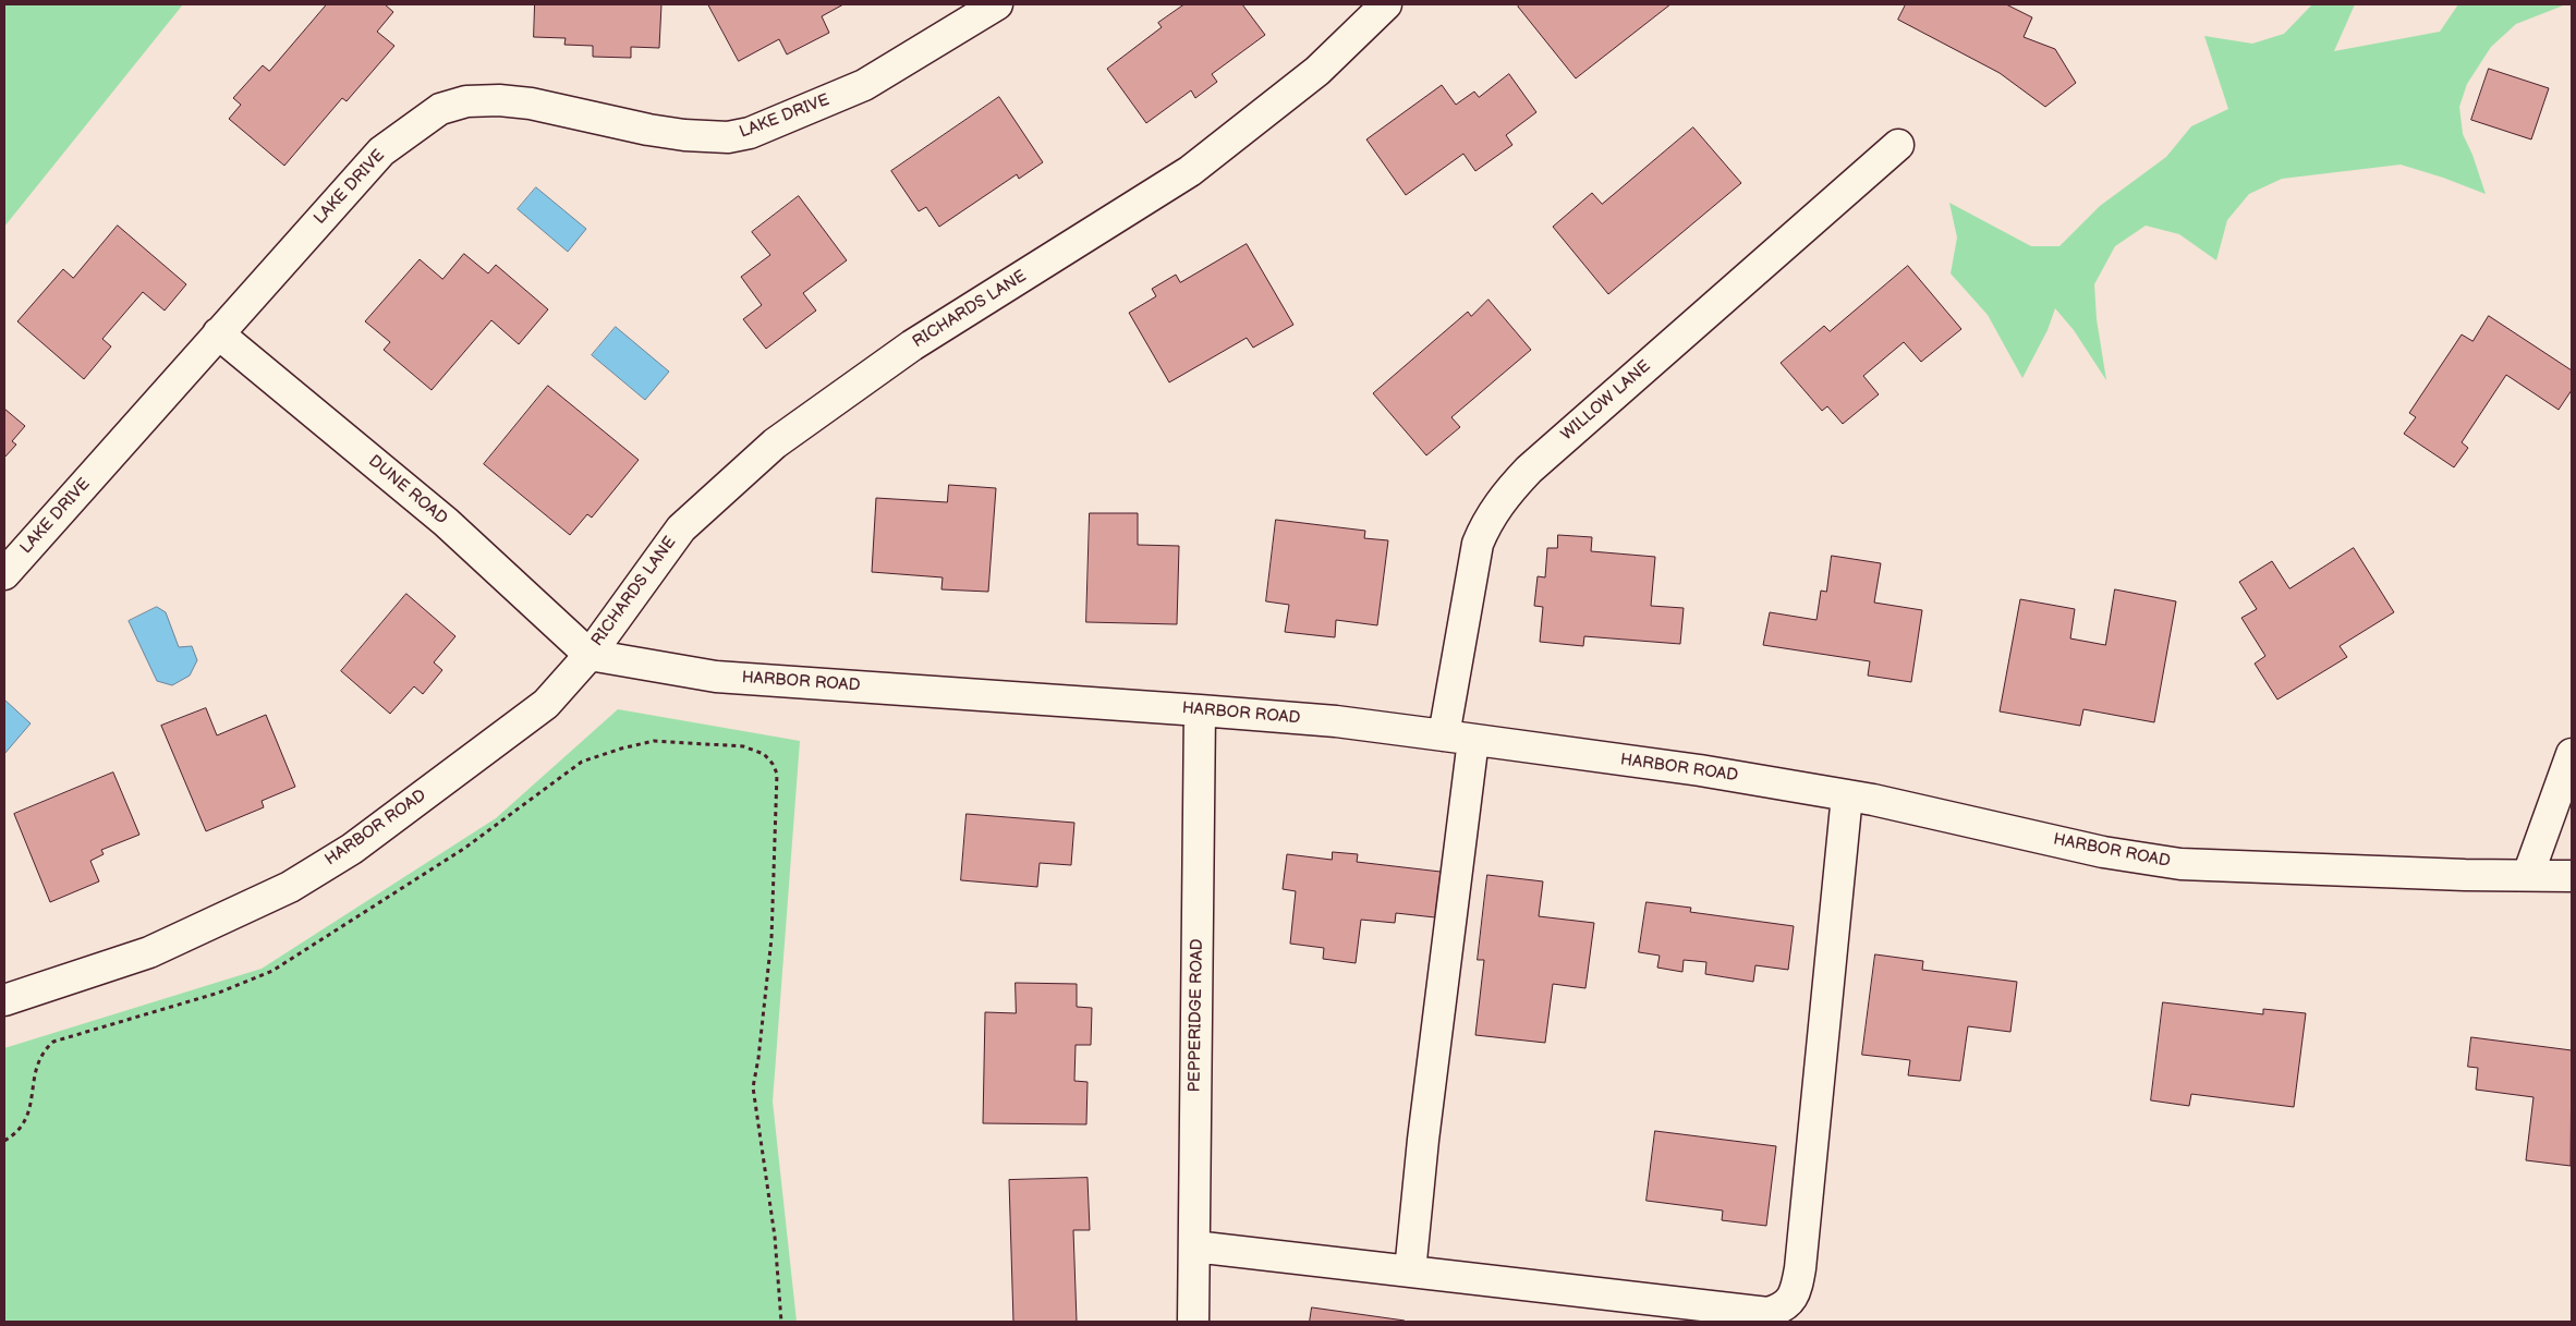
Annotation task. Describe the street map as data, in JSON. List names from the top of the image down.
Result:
{
  "streets": {
    "street": [
      "LAKE DRIVE",
      "RICHARDS LANE",
      "WILLOW LANE",
      "DUNE ROAD",
      "HARBOR ROAD",
      "PEPPERIDGE ROAD"
    ]
  },
  "crossings": [
    ["LAKE DRIVE", "DUNE ROAD"],
    ["RICHARDS LANE", "DUNE ROAD"],
    ["RICHARDS LANE", "HARBOR ROAD"],
    ["WILLOW LANE", "HARBOR ROAD"],
    ["DUNE ROAD", "HARBOR ROAD"],
    ["HARBOR ROAD", "PEPPERIDGE ROAD"]
  ]
}
